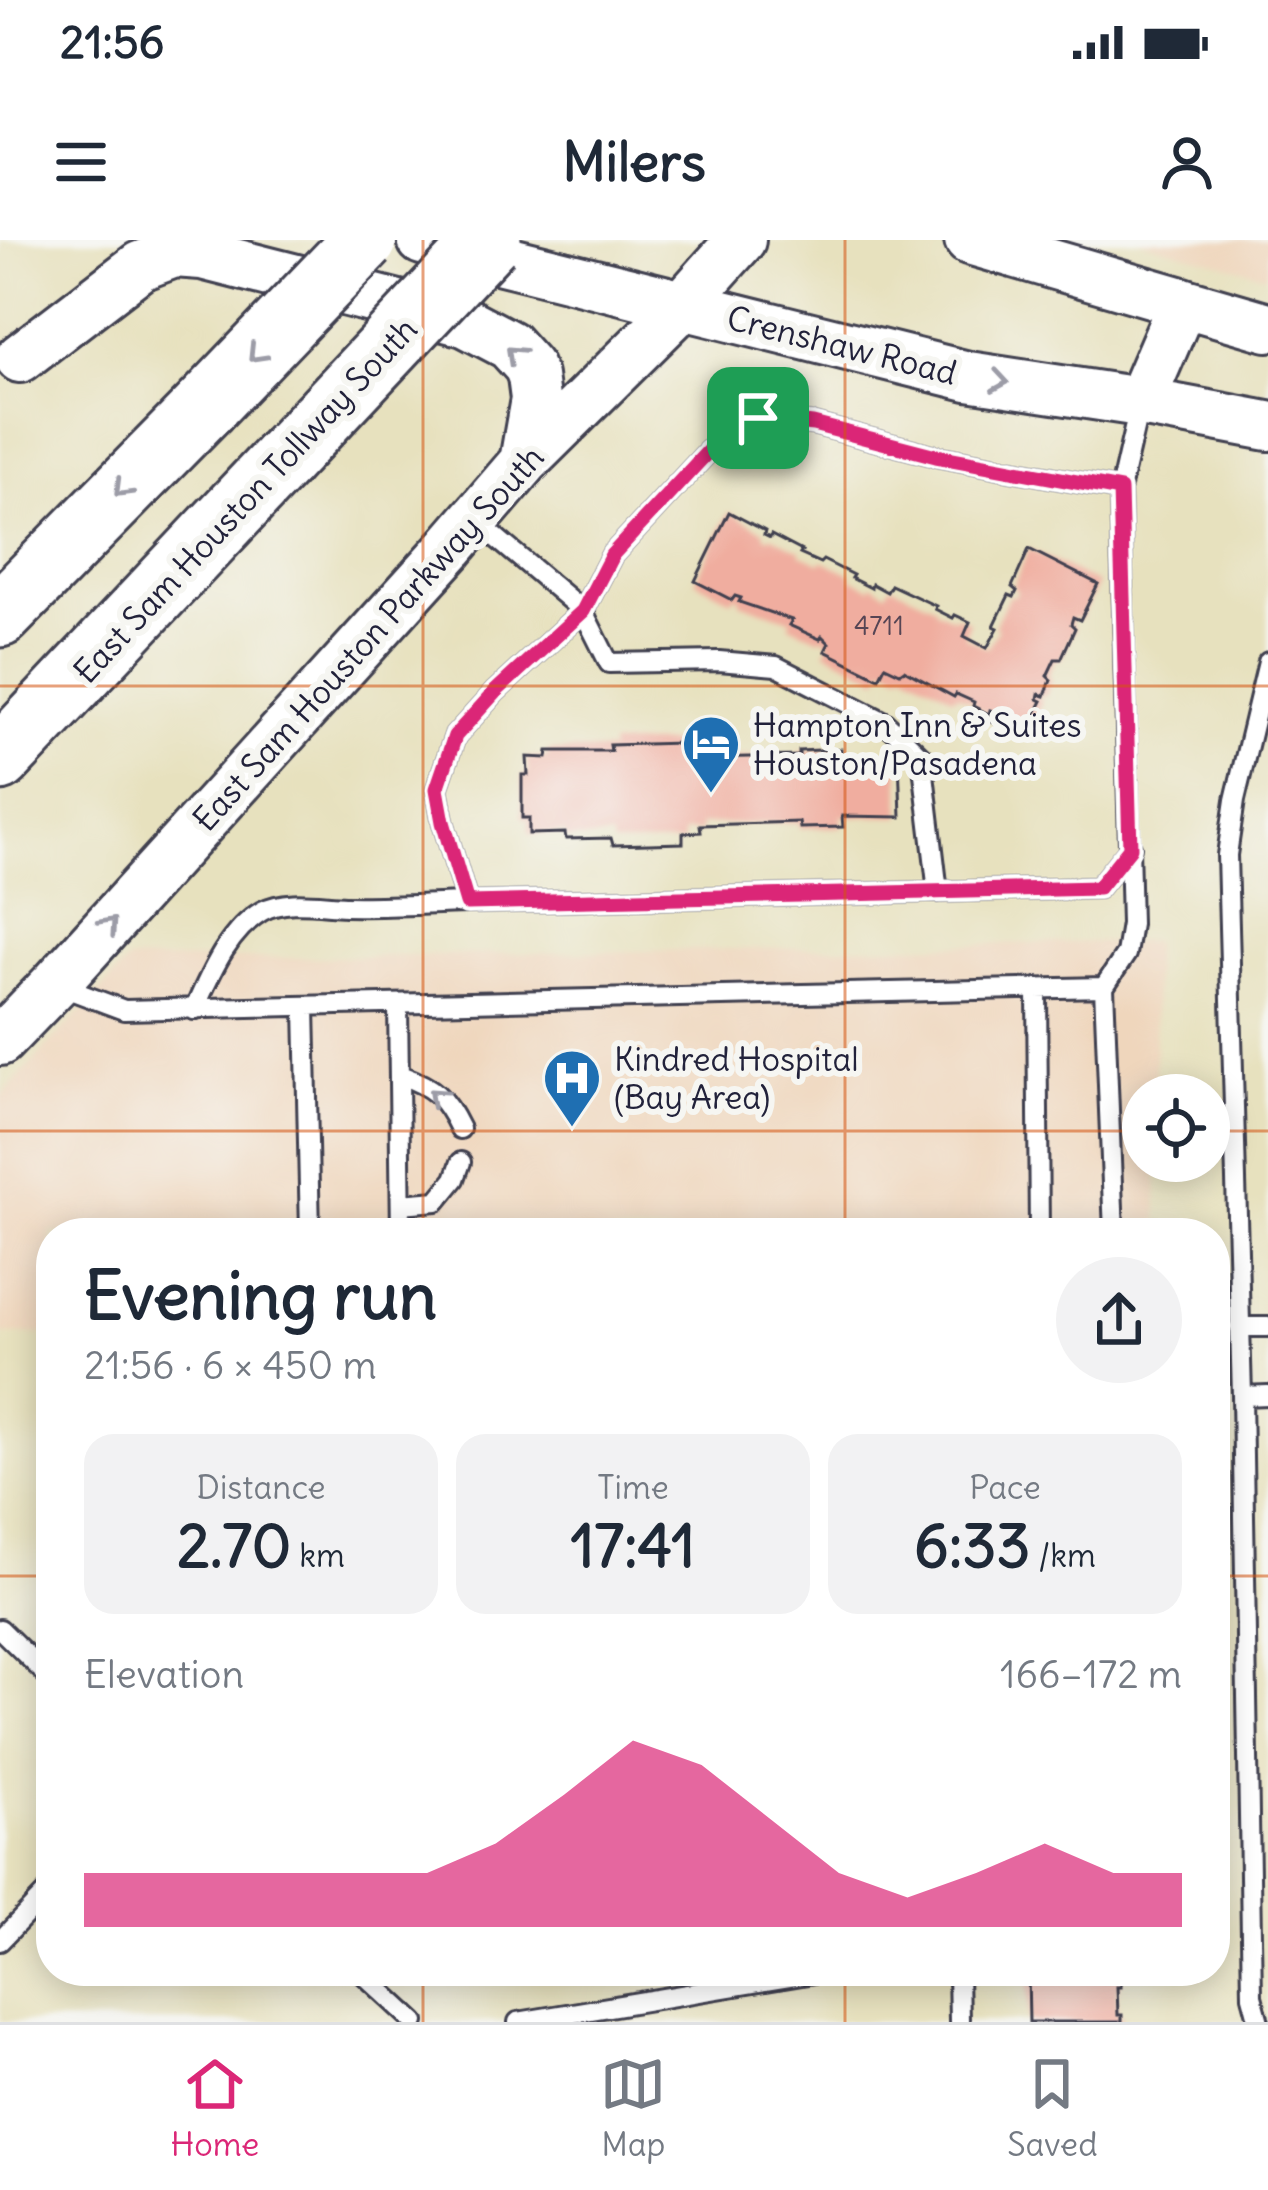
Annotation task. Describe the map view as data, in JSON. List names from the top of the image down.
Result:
{
  "streets": {
    "highway": ["East Sam Houston Tollway South"],
    "main road": ["Crenshaw Road", "East Sam Houston Parkway South"]
  },
  "crossings": [
    ["Crenshaw Road", "East Sam Houston Parkway South"]
  ],
  "one_way": ["East Sam Houston Parkway South"],
  "places": {
    "hotel": ["Hampton Inn & Suites Houston/Pasadena"],
    "hospital": ["Kindred Hospital (Bay Area)"]
  },
  "house_numbers": ["4711"],
  "page": {
    "status": "21:56",
    "header": "Milers",
    "heading": ["Evening run", "21:56 · 6 × 450 m"],
    "stats": [
      ["Distance", "2.70 km"],
      ["Time", "17:41"],
      ["Pace", "6:33 /km"]
    ],
    "chart": ["Elevation", "166–172 m"],
    "tabs": ["Home", "Map", "Saved"]
  }
}
